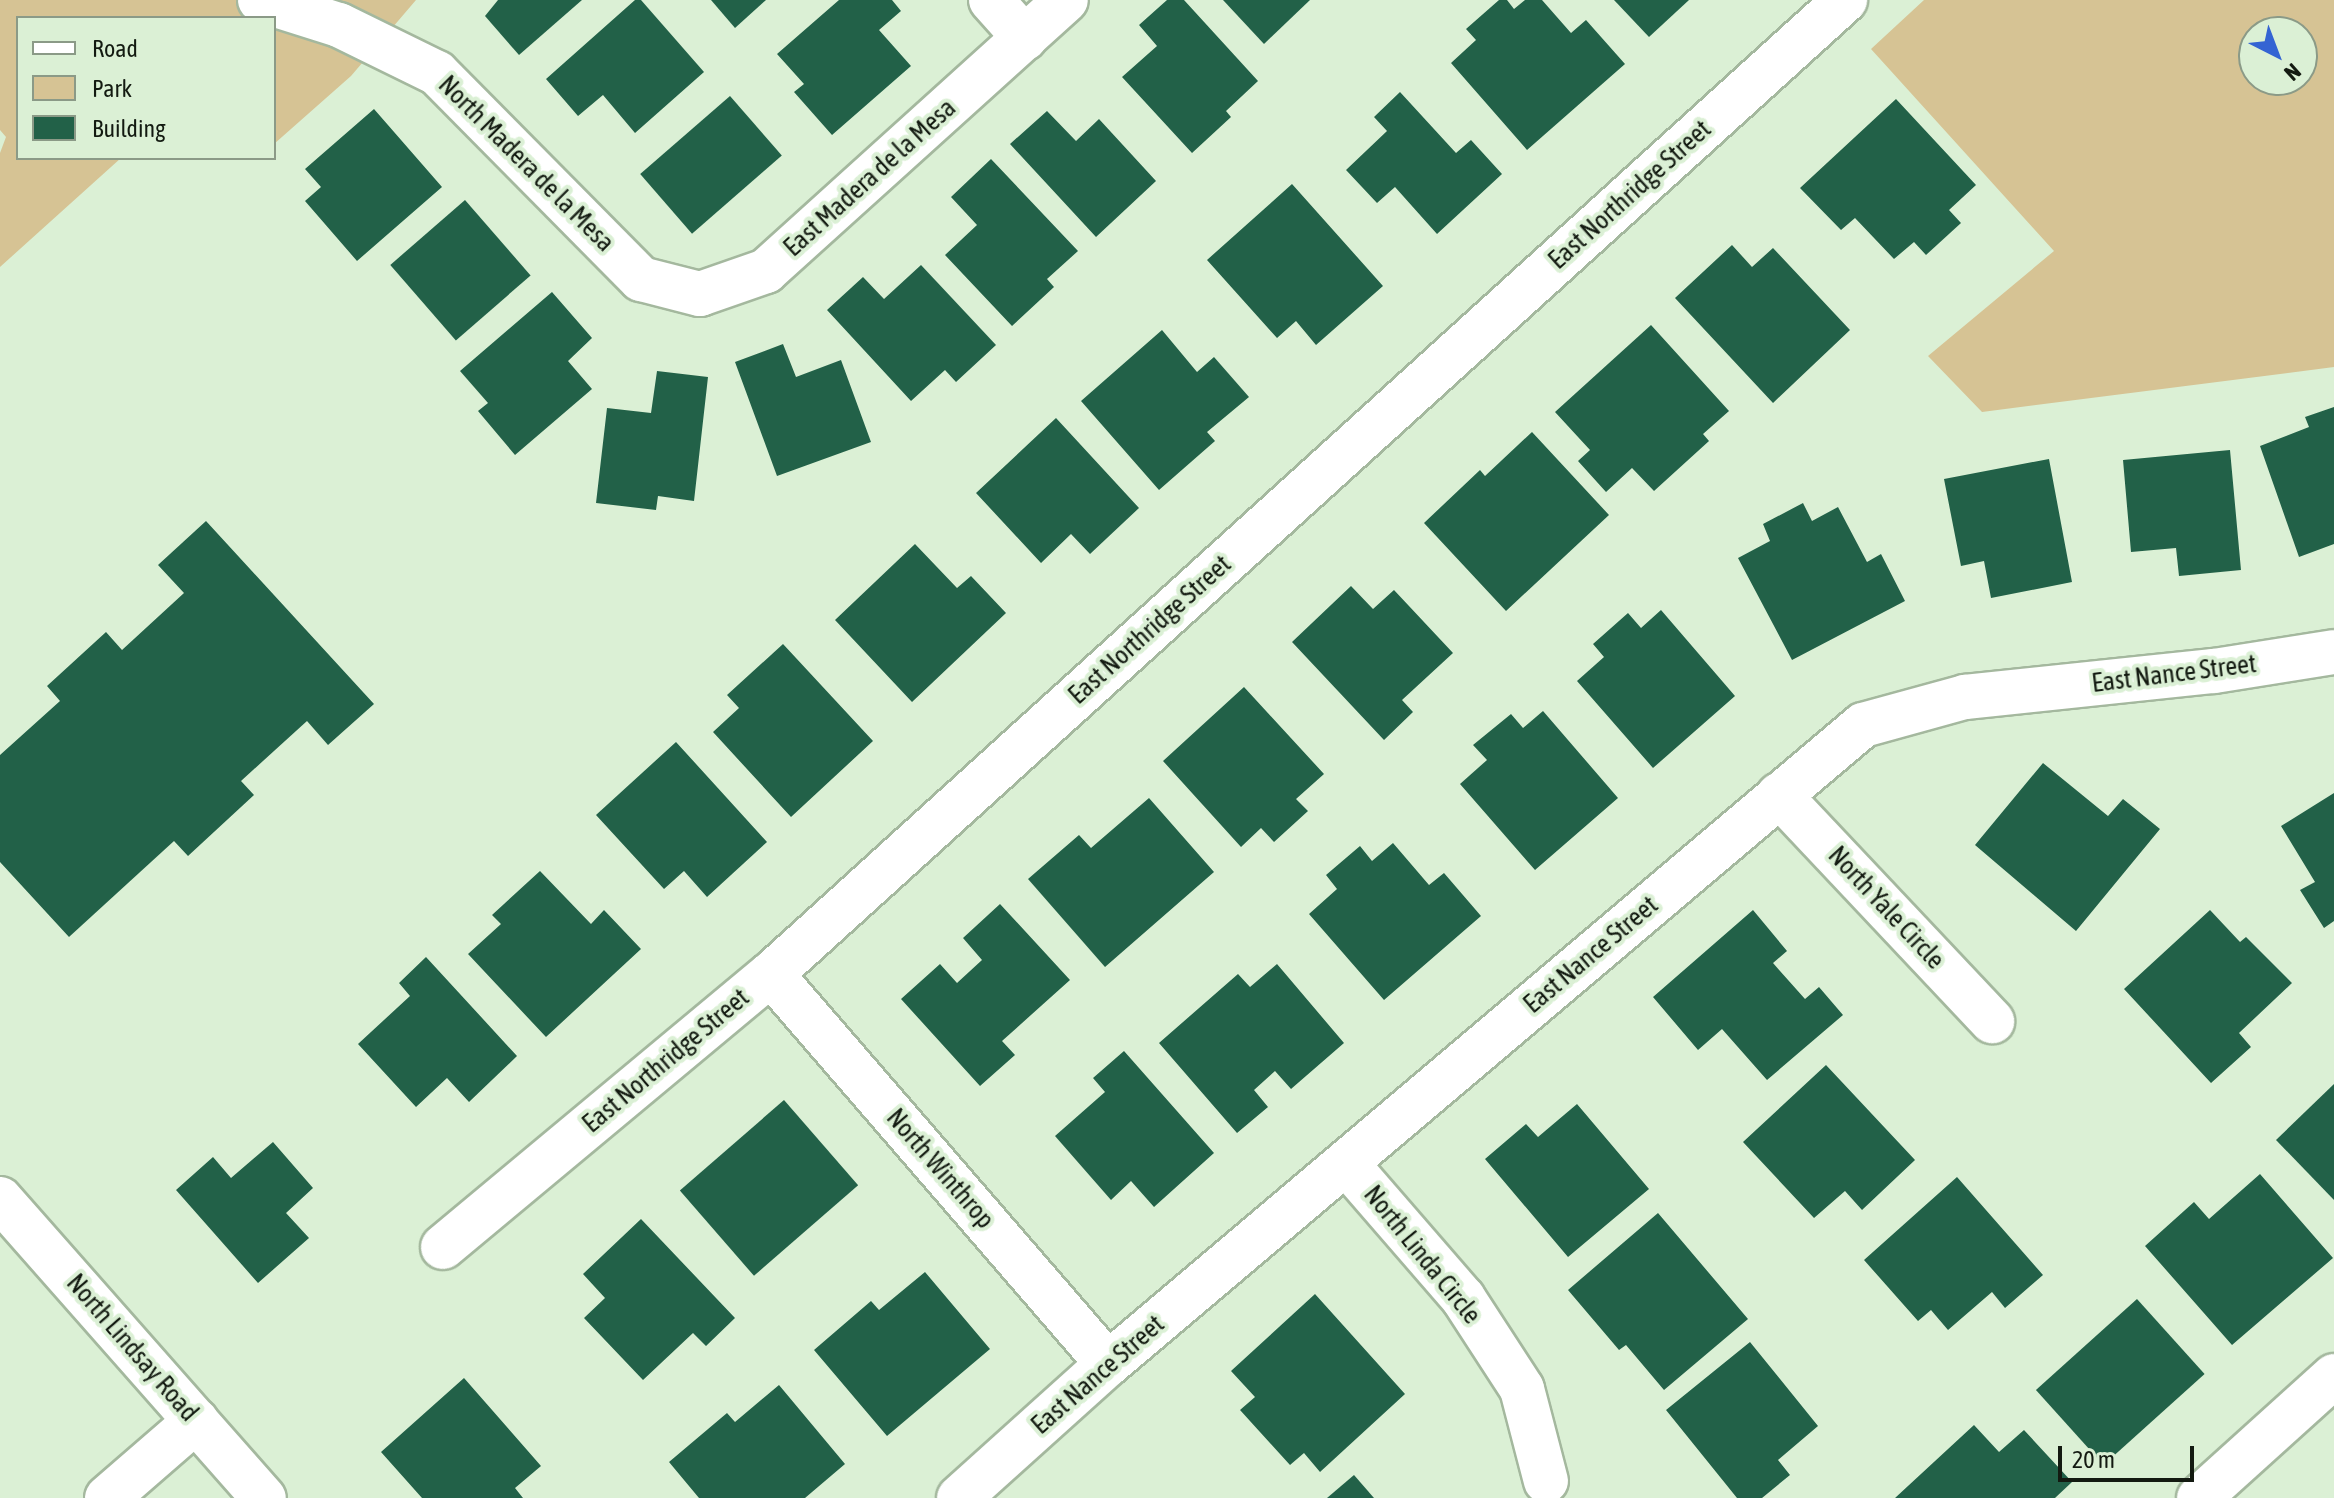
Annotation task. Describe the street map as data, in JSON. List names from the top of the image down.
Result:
{
  "streets": {
    "street": [
      "North Madera de la Mesa",
      "East Madera de la Mesa",
      "East Northridge Street",
      "East Nance Street",
      "North Yale Circle",
      "North Winthrop",
      "North Linda Circle",
      "North Lindsay Road"
    ]
  },
  "crossings": [
    ["North Madera de la Mesa", "East Madera de la Mesa"],
    ["East Northridge Street", "North Winthrop"],
    ["East Nance Street", "North Yale Circle"],
    ["East Nance Street", "North Winthrop"],
    ["East Nance Street", "North Linda Circle"]
  ],
  "legend": ["Road", "Park", "Building"],
  "scale_bar": "20 m",
  "north": "bottom right"
}
